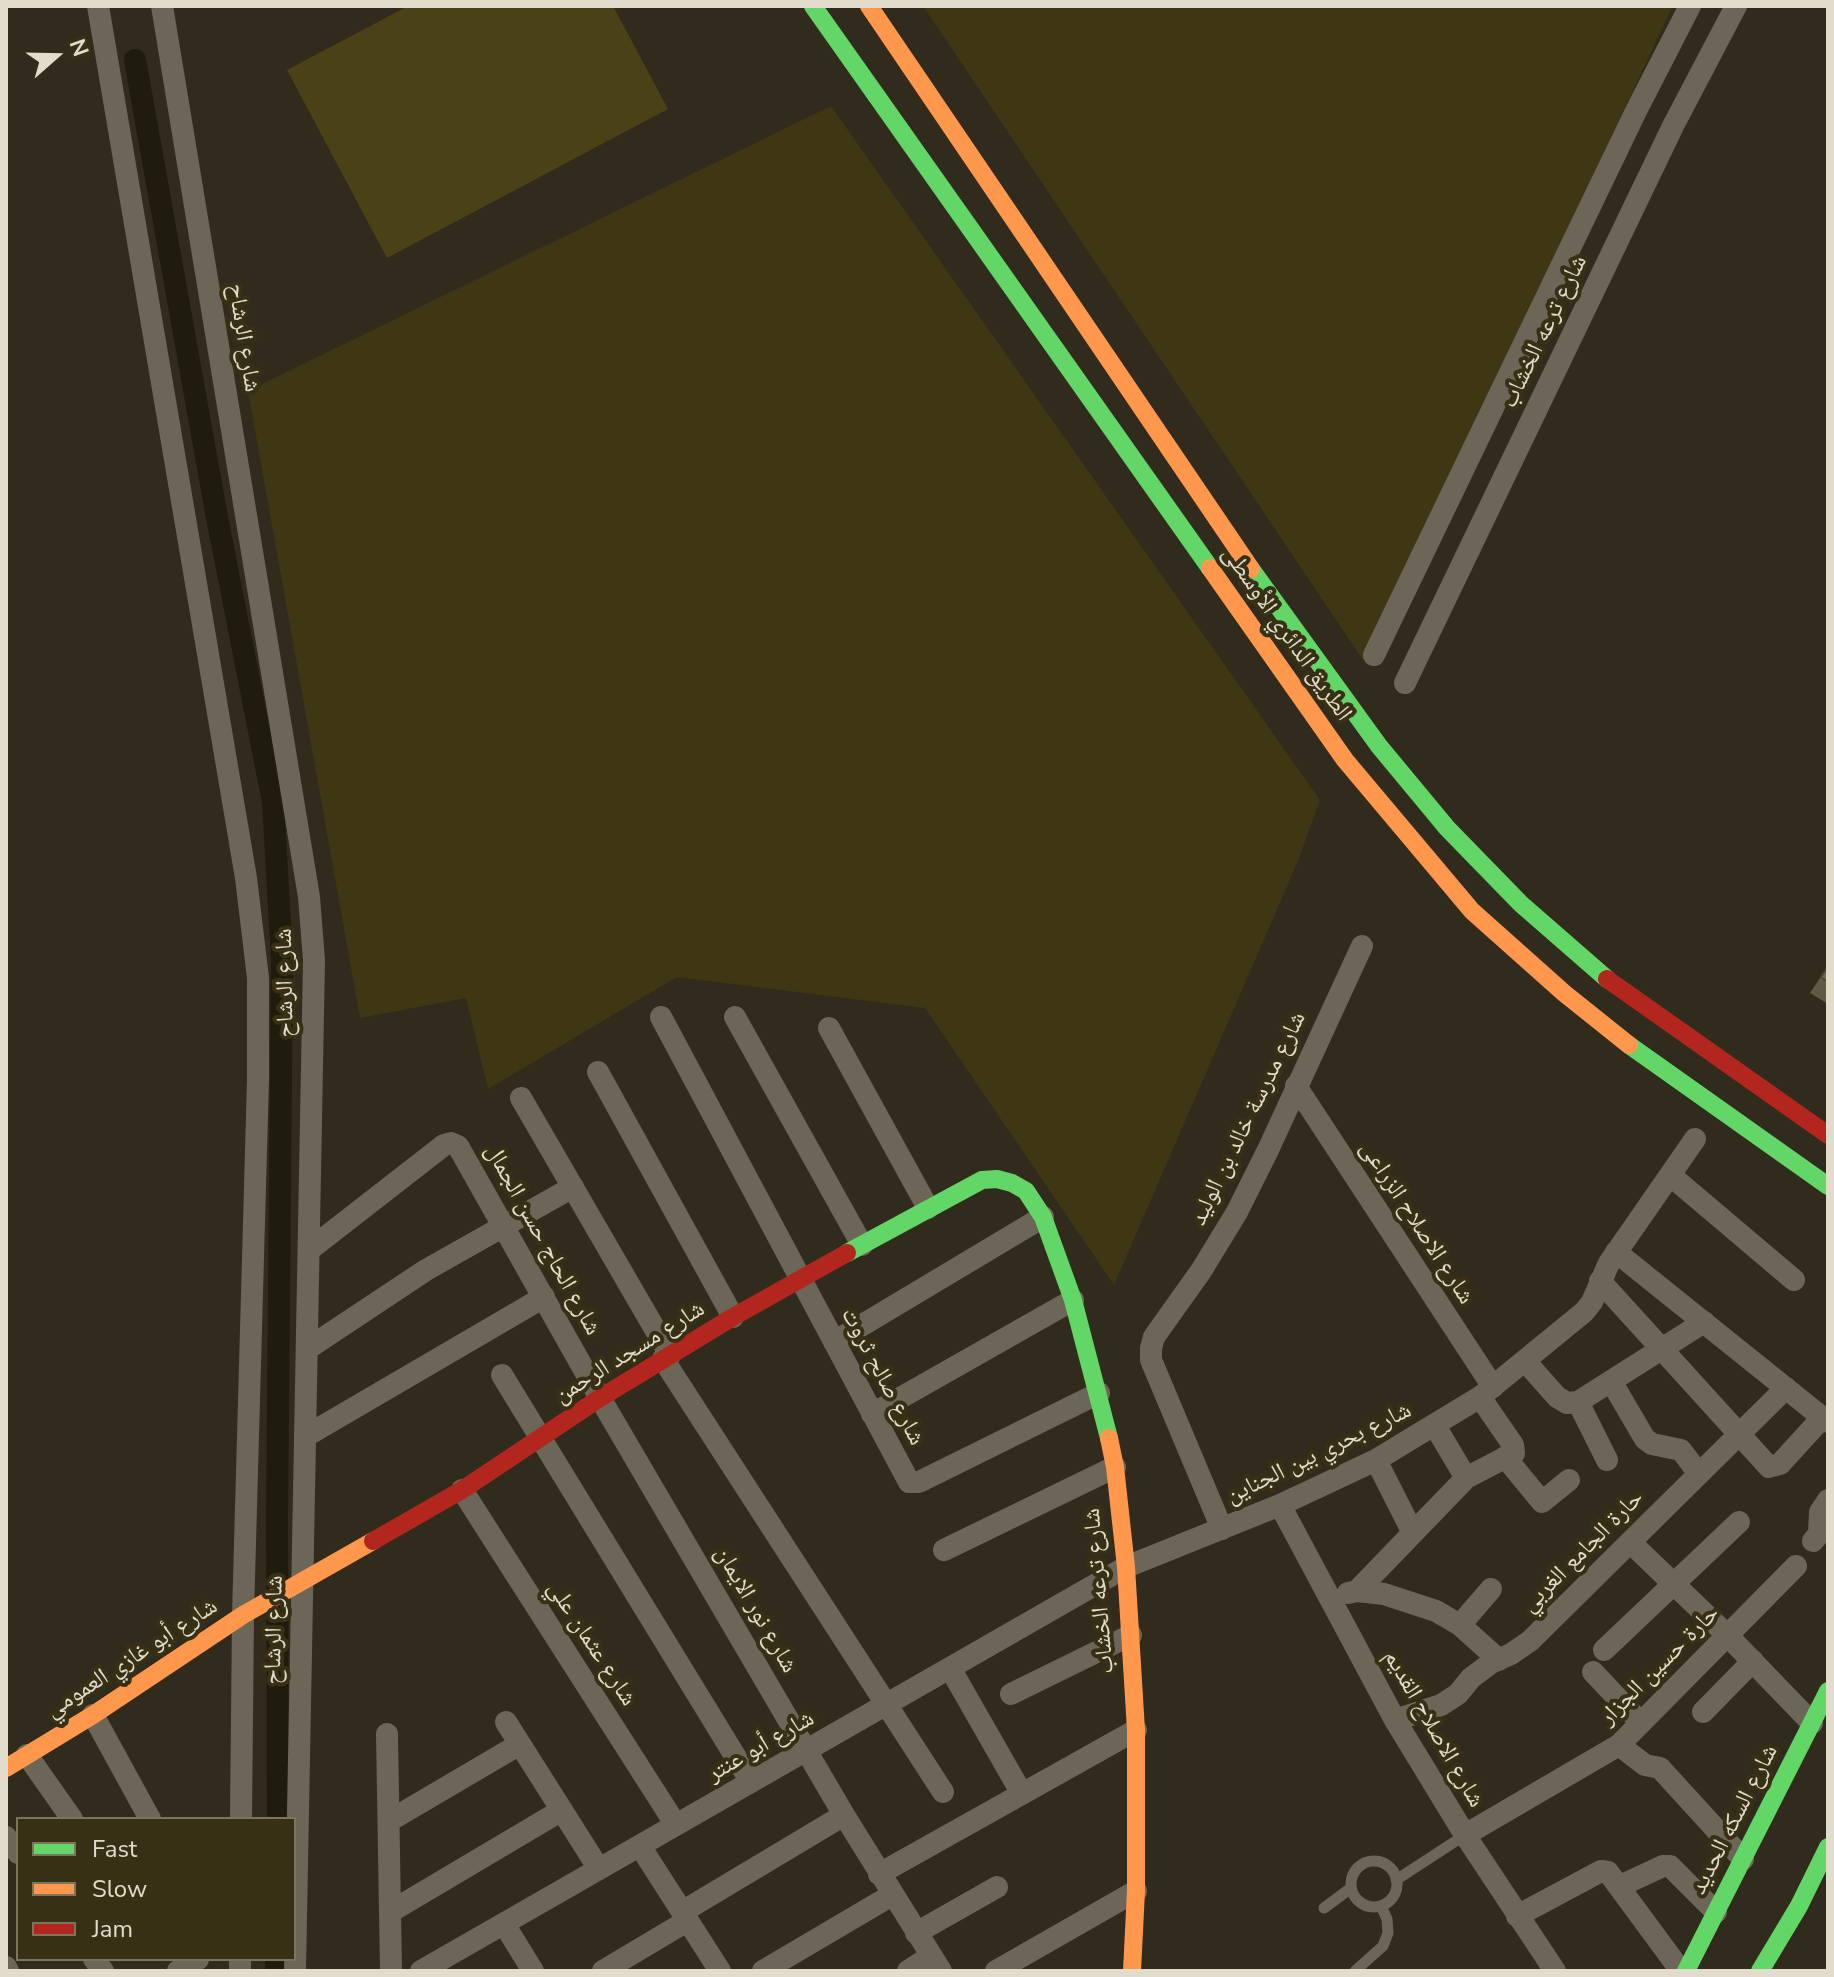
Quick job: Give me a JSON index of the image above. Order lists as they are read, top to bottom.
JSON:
{
  "streets": {
    "main road": [
      "شارع ترعه الخشاب",
      "الطريق الدائري الأوسطى",
      "شارع مسجد الرحمن",
      "شارع أبو غازي العمومي",
      "شارع السكه الحديد"
    ],
    "street": [
      "شارع الرشاح",
      "شارع مدرسة خالد بن الوليد",
      "شارع الاصلاح الزراعى",
      "شارع الحاج حسن الجمال",
      "شارع صالح ثروت",
      "شارع بحري بين الجناين",
      "حارة الجامع الغربي",
      "شارع نور الايمان",
      "شارع عثمان علي",
      "حارة حسين الجزار",
      "شارع الاصلاح القديم",
      "شارع أبو عنتر"
    ]
  },
  "crossings": [
    ["شارع ترعه الخشاب", "شارع مسجد الرحمن"],
    ["شارع ترعه الخشاب", "شارع صالح ثروت"],
    ["شارع ترعه الخشاب", "شارع بحري بين الجناين"],
    ["شارع ترعه الخشاب", "شارع أبو عنتر"],
    ["شارع الرشاح", "شارع الحاج حسن الجمال"],
    ["شارع الرشاح", "شارع مسجد الرحمن"],
    ["شارع الرشاح", "شارع أبو غازي العمومي"],
    ["شارع مدرسة خالد بن الوليد", "شارع الاصلاح الزراعى"],
    ["شارع مدرسة خالد بن الوليد", "شارع بحري بين الجناين"],
    ["شارع الاصلاح الزراعى", "شارع بحري بين الجناين"],
    ["شارع الحاج حسن الجمال", "شارع مسجد الرحمن"],
    ["شارع الحاج حسن الجمال", "شارع نور الايمان"],
    ["شارع مسجد الرحمن", "شارع صالح ثروت"],
    ["شارع مسجد الرحمن", "شارع نور الايمان"],
    ["شارع مسجد الرحمن", "شارع عثمان علي"],
    ["شارع مسجد الرحمن", "شارع أبو غازي العمومي"],
    ["شارع بحري بين الجناين", "شارع الاصلاح القديم"],
    ["شارع بحري بين الجناين", "شارع أبو عنتر"],
    ["حارة الجامع الغربي", "شارع الاصلاح القديم"],
    ["شارع نور الايمان", "شارع أبو عنتر"],
    ["شارع عثمان علي", "شارع أبو عنتر"],
    ["حارة حسين الجزار", "شارع الاصلاح القديم"]
  ],
  "legend": ["Fast", "Slow", "Jam"],
  "north": "right"
}
